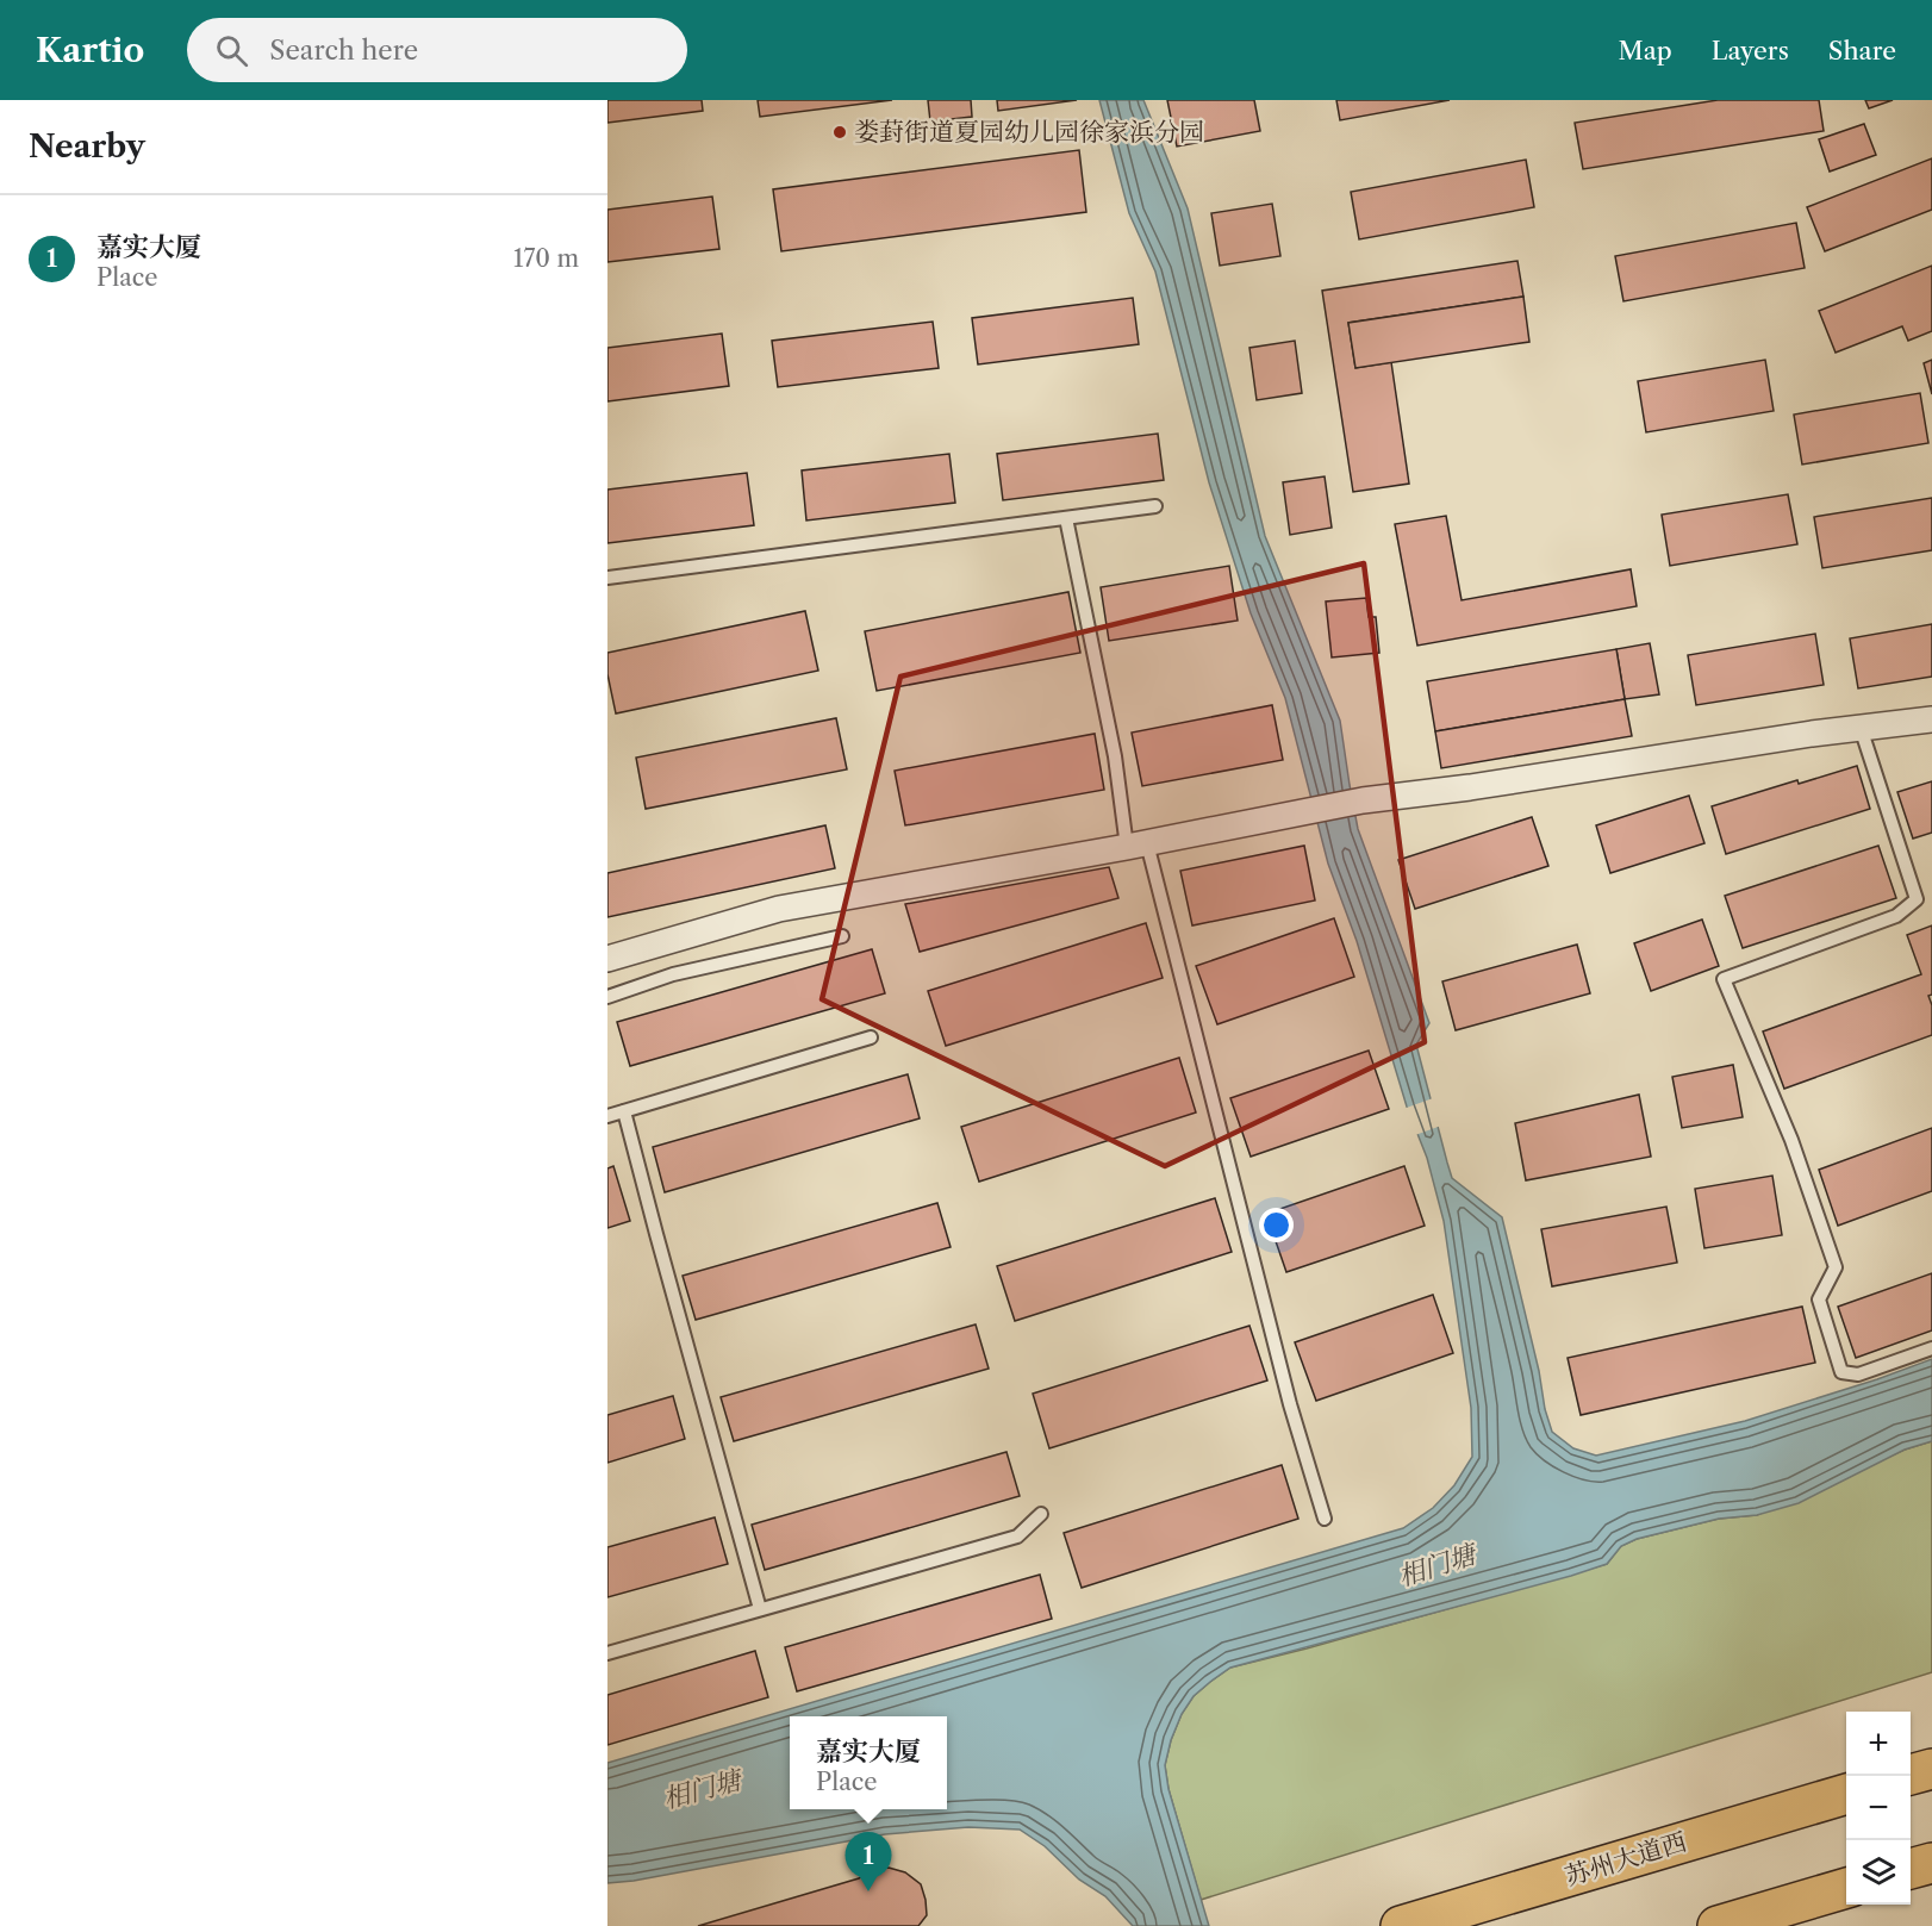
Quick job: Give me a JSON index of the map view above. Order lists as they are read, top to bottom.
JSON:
{
  "streets": {
    "main road": ["苏州大道西"]
  },
  "water": ["相门塘"],
  "places": ["娄葑街道夏园幼儿园徐家浜分园"],
  "page": {
    "header": "Kartio",
    "search": "Search here",
    "nav": ["Map", "Layers", "Share"],
    "heading": "Nearby",
    "list": [
      {
        "mark": "1",
        "name": "嘉实大厦",
        "note": "Place",
        "value": "170 m"
      }
    ],
    "map_buttons": ["+", "−"],
    "popup": ["嘉实大厦", "Place"],
    "pins": "1"
  }
}
